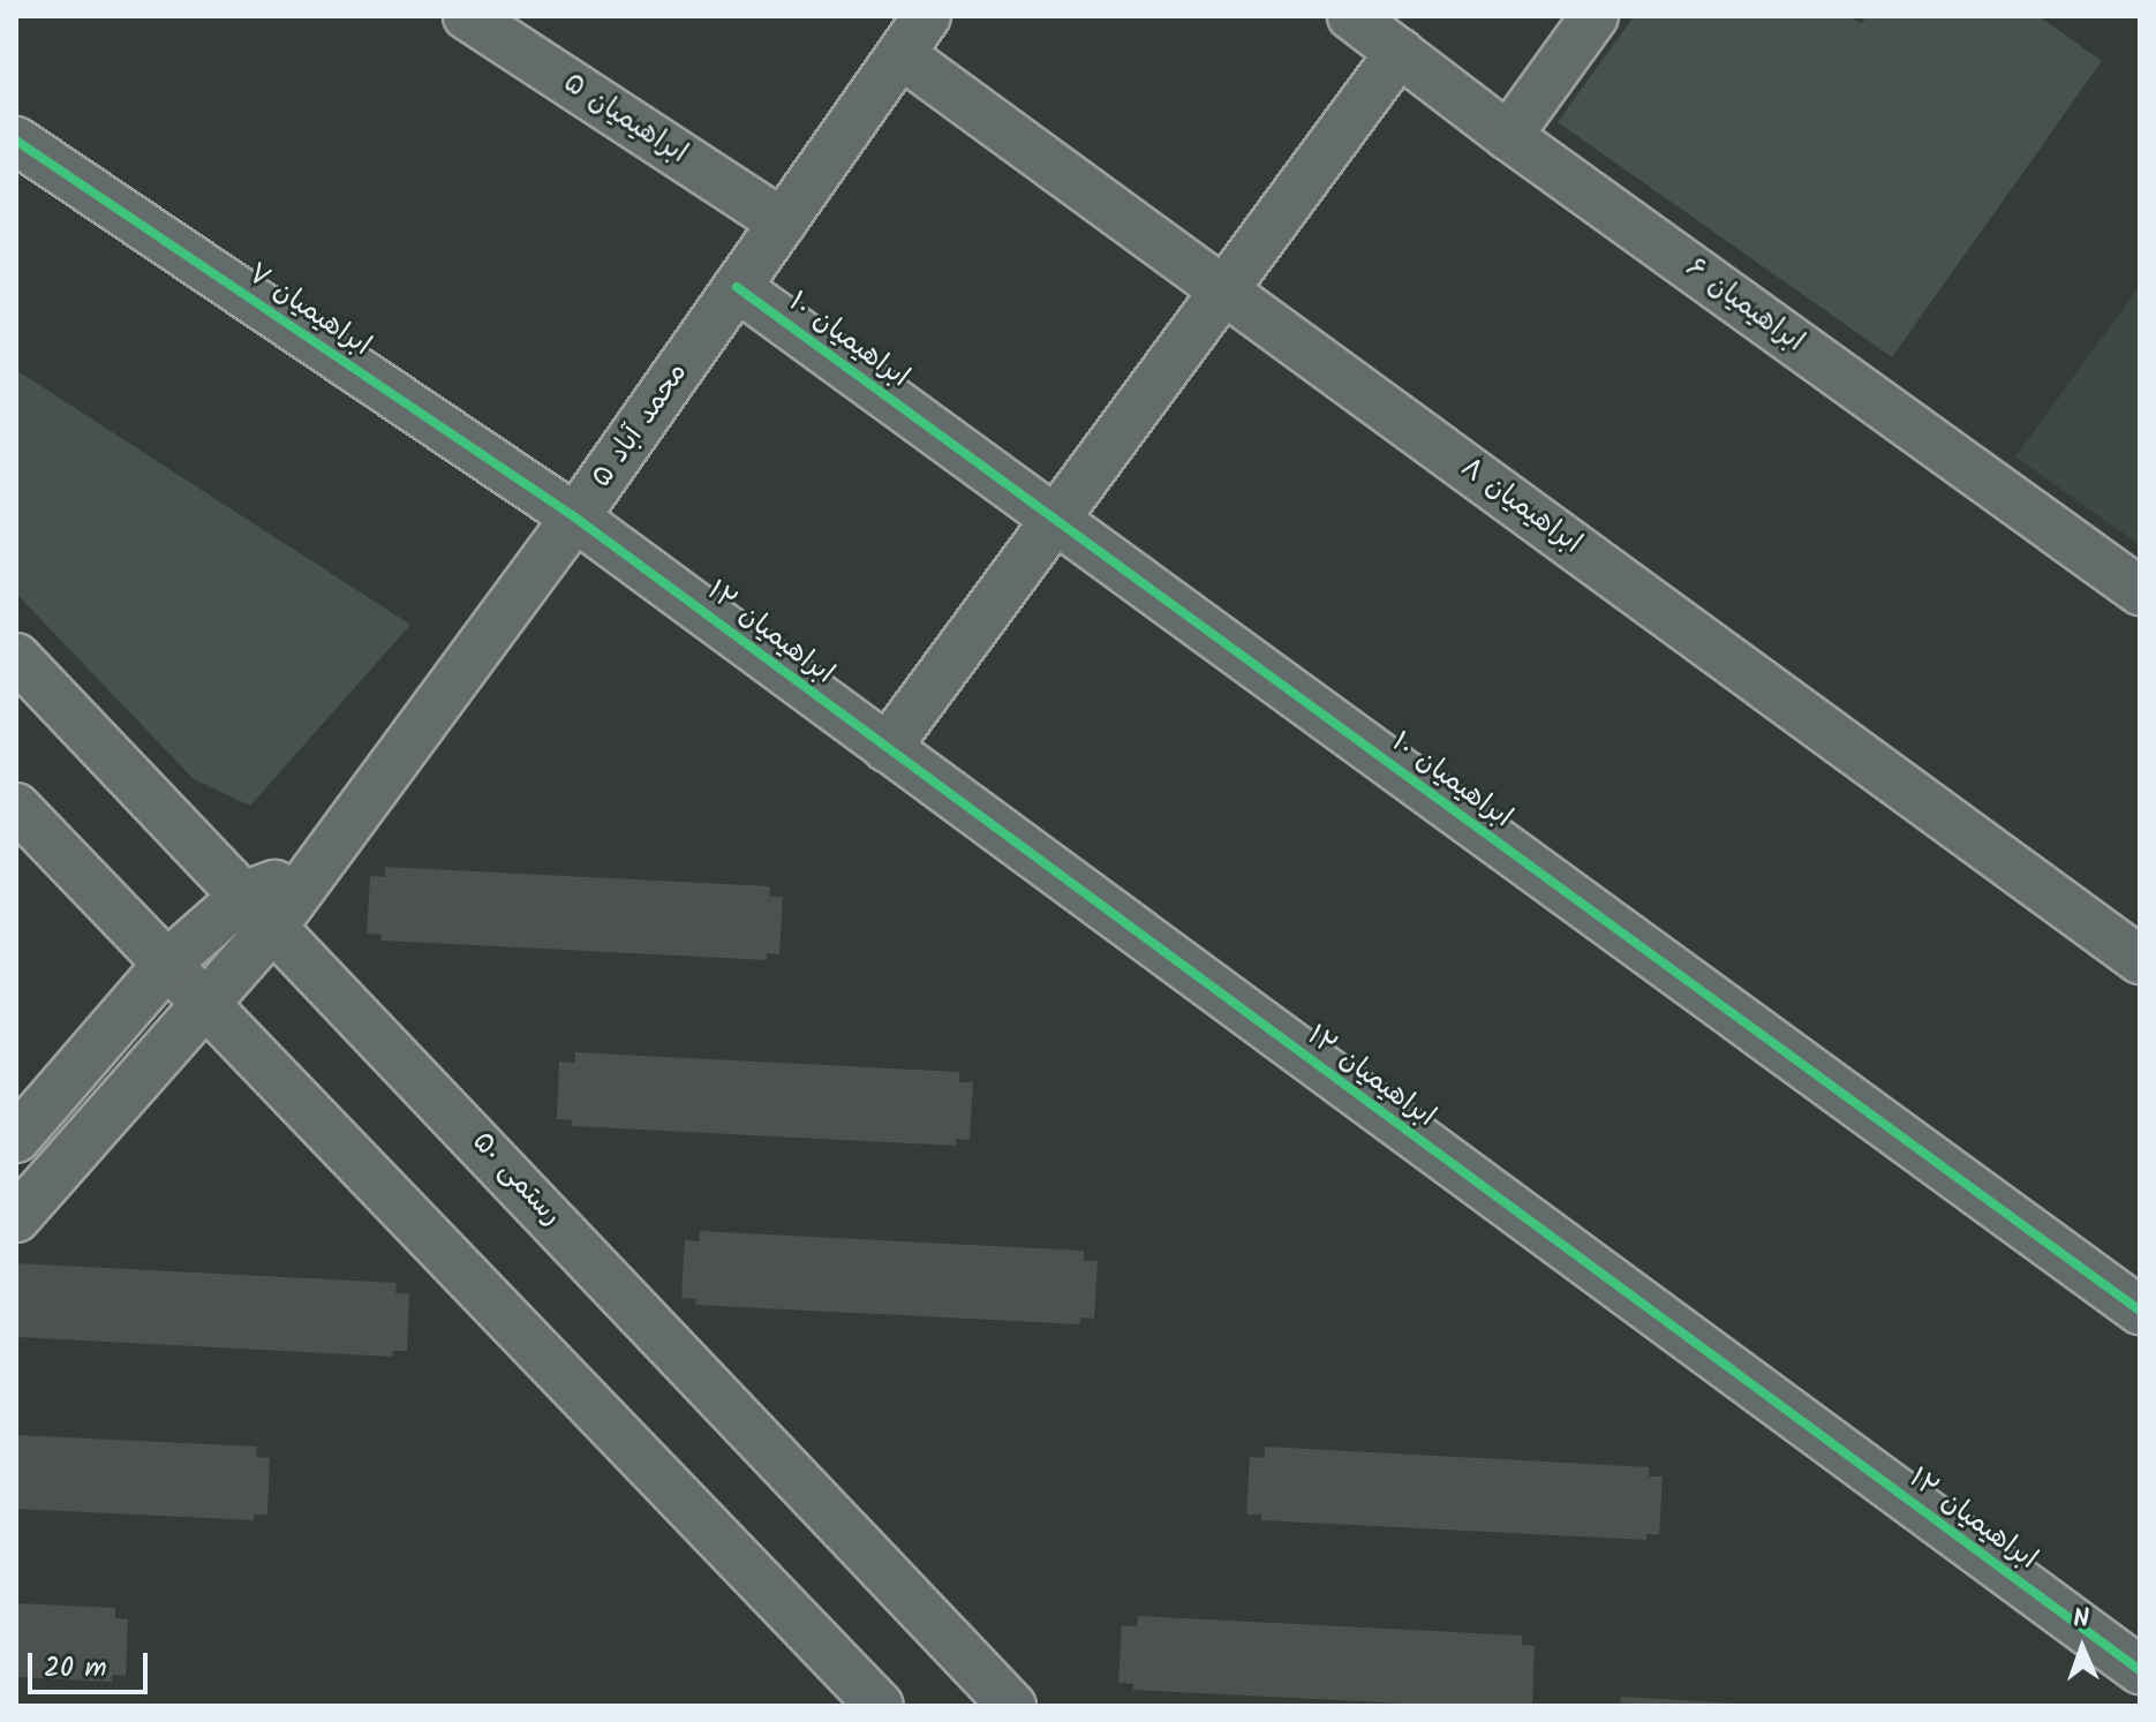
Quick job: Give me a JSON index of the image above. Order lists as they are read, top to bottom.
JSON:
{
  "streets": {
    "street": [
      "ابراهیمیان ۵",
      "ابراهیمیان ۶",
      "ابراهیمیان ۷",
      "ابراهیمیان ۱۰",
      "محمد آباد ۵",
      "ابراهیمیان ۸",
      "ابراهیمیان ۱۲",
      "رستمی ۵۰"
    ]
  },
  "crossings": [
    ["ابراهیمیان ۵", "محمد آباد ۵"],
    ["ابراهیمیان ۷", "محمد آباد ۵"],
    ["ابراهیمیان ۷", "ابراهیمیان ۱۲"],
    ["ابراهیمیان ۱۰", "محمد آباد ۵"],
    ["محمد آباد ۵", "ابراهیمیان ۸"],
    ["محمد آباد ۵", "ابراهیمیان ۱۲"],
    ["محمد آباد ۵", "رستمی ۵۰"]
  ],
  "scale_bar": "20 m",
  "north": "top"
}
